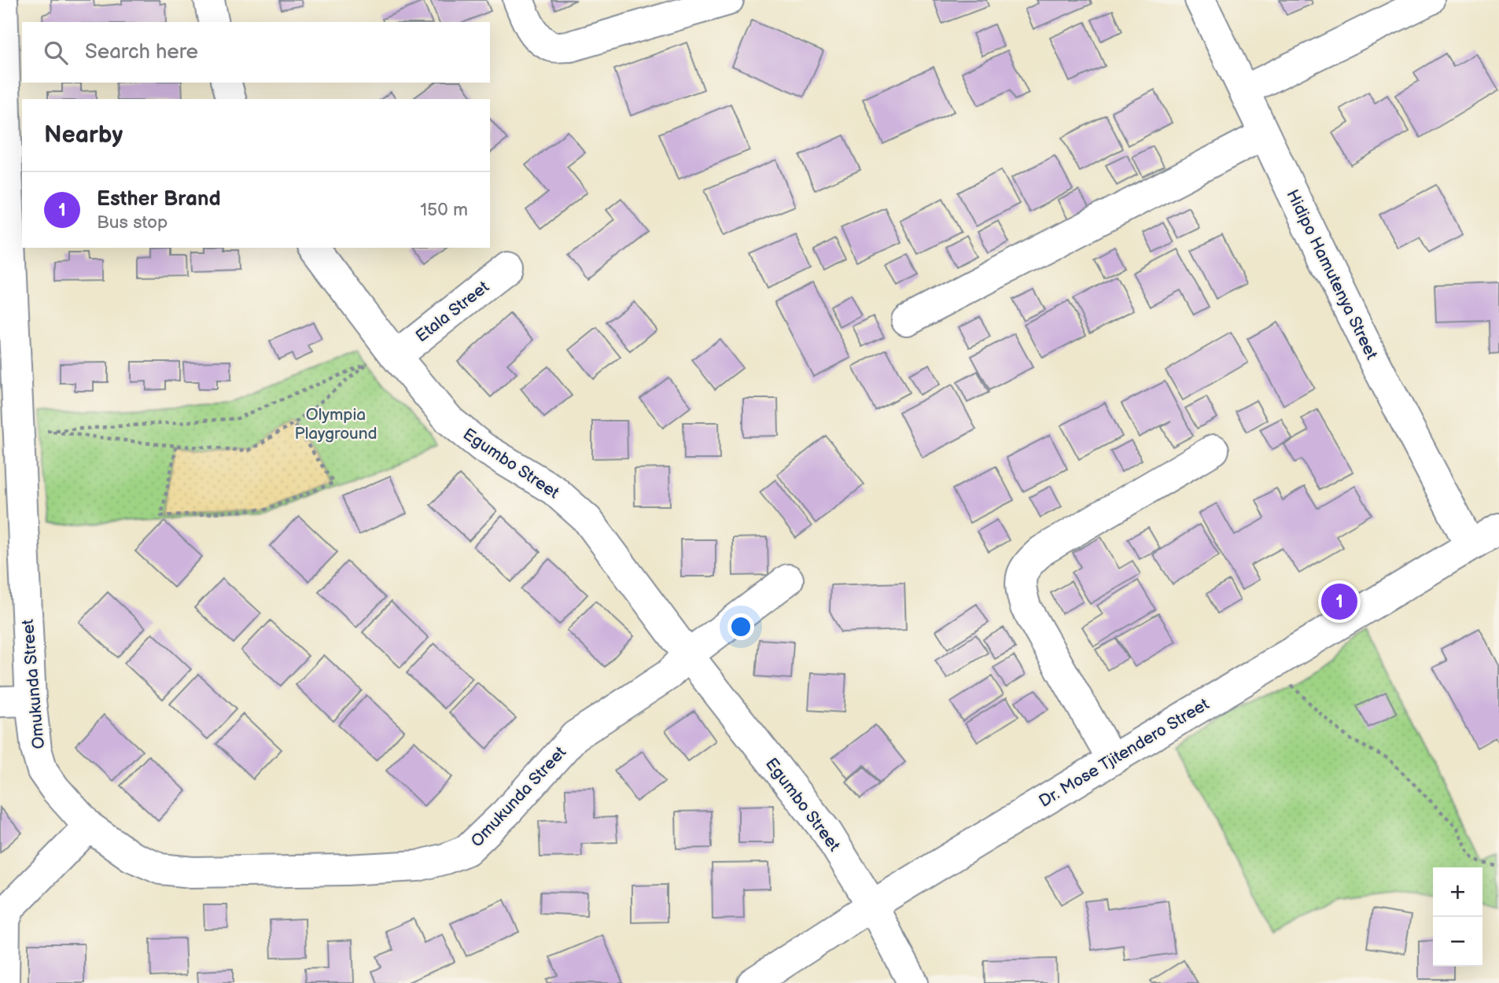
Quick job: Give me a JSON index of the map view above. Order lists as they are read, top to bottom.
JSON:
{
  "streets": {
    "street": [
      "Hidipo Hamutenya Street",
      "Etala Street",
      "Egumbo Street",
      "Omukunda Street",
      "Dr. Mose Tjitendero Street"
    ]
  },
  "crossings": [
    ["Hidipo Hamutenya Street", "Dr. Mose Tjitendero Street"],
    ["Etala Street", "Egumbo Street"],
    ["Egumbo Street", "Omukunda Street"],
    ["Egumbo Street", "Dr. Mose Tjitendero Street"]
  ],
  "parks": ["Olympia Playground"],
  "page": {
    "search": "Search here",
    "heading": "Nearby",
    "list": [
      {
        "mark": "1",
        "name": "Esther Brand",
        "note": "Bus stop",
        "value": "150 m"
      }
    ],
    "pins": "1",
    "map_buttons": ["+", "−"]
  }
}
